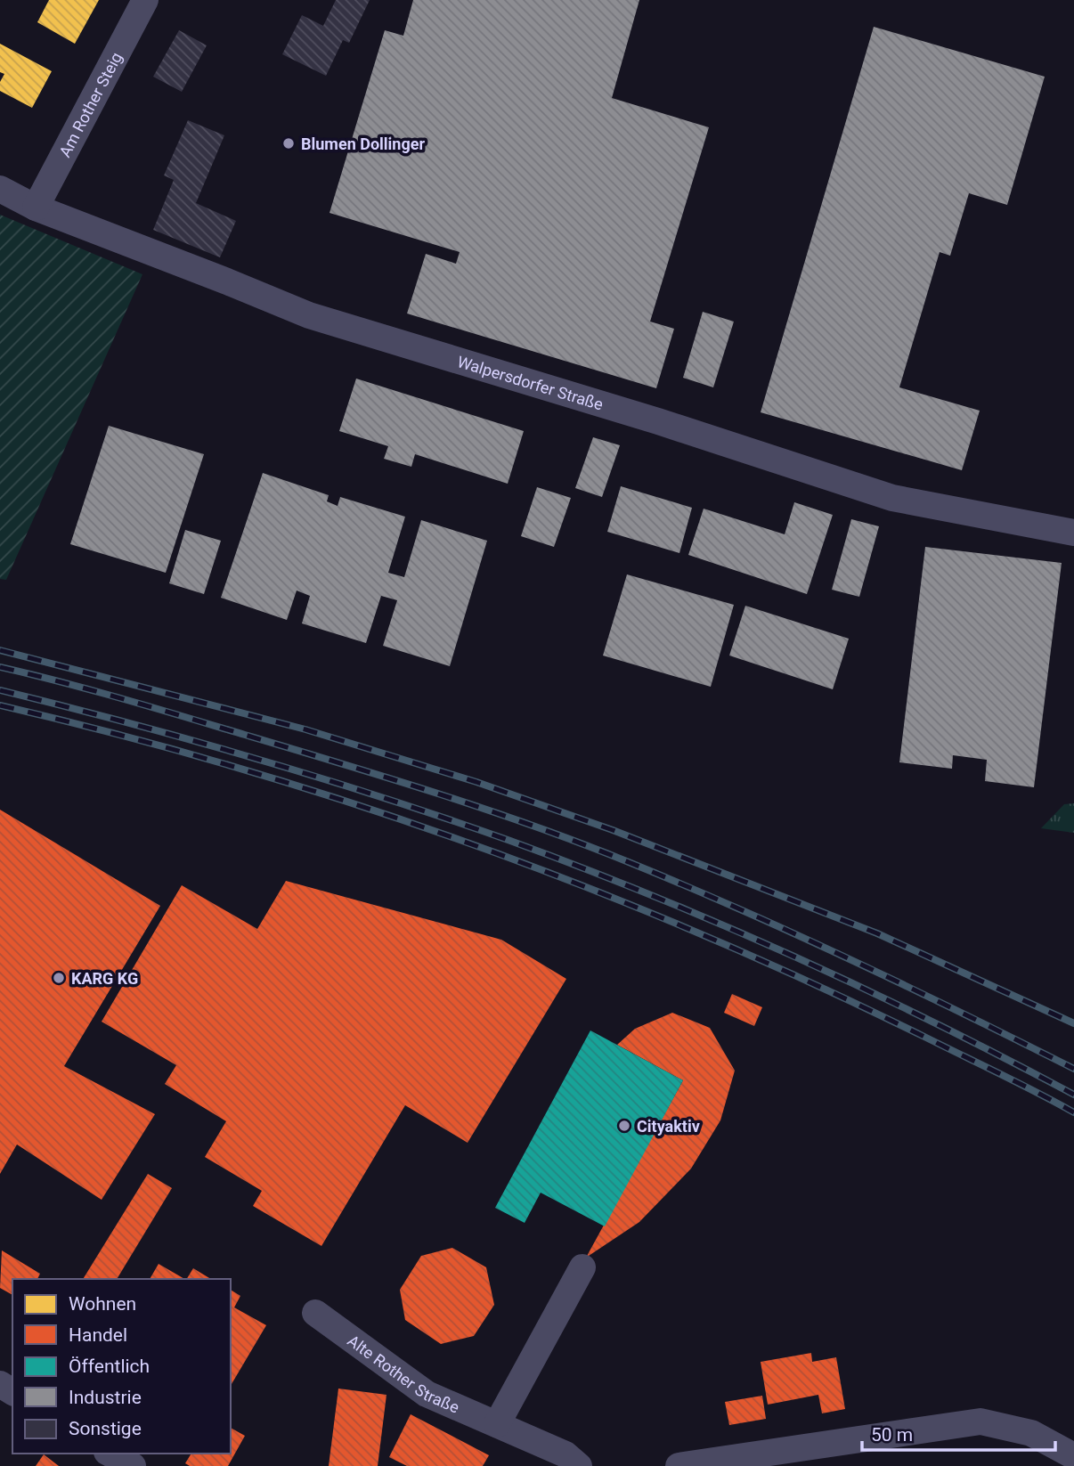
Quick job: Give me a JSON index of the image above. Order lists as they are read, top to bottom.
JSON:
{
  "streets": {
    "street": ["Am Rother Steig", "Walpersdorfer Straße", "Alte Rother Straße"]
  },
  "crossings": [
    ["Am Rother Steig", "Walpersdorfer Straße"]
  ],
  "places": ["Blumen Dollinger", "KARG KG", "Cityaktiv"],
  "legend": [
    "Wohnen",
    "Handel",
    "Öffentlich",
    "Industrie",
    "Sonstige"
  ],
  "scale_bar": "50 m"
}
